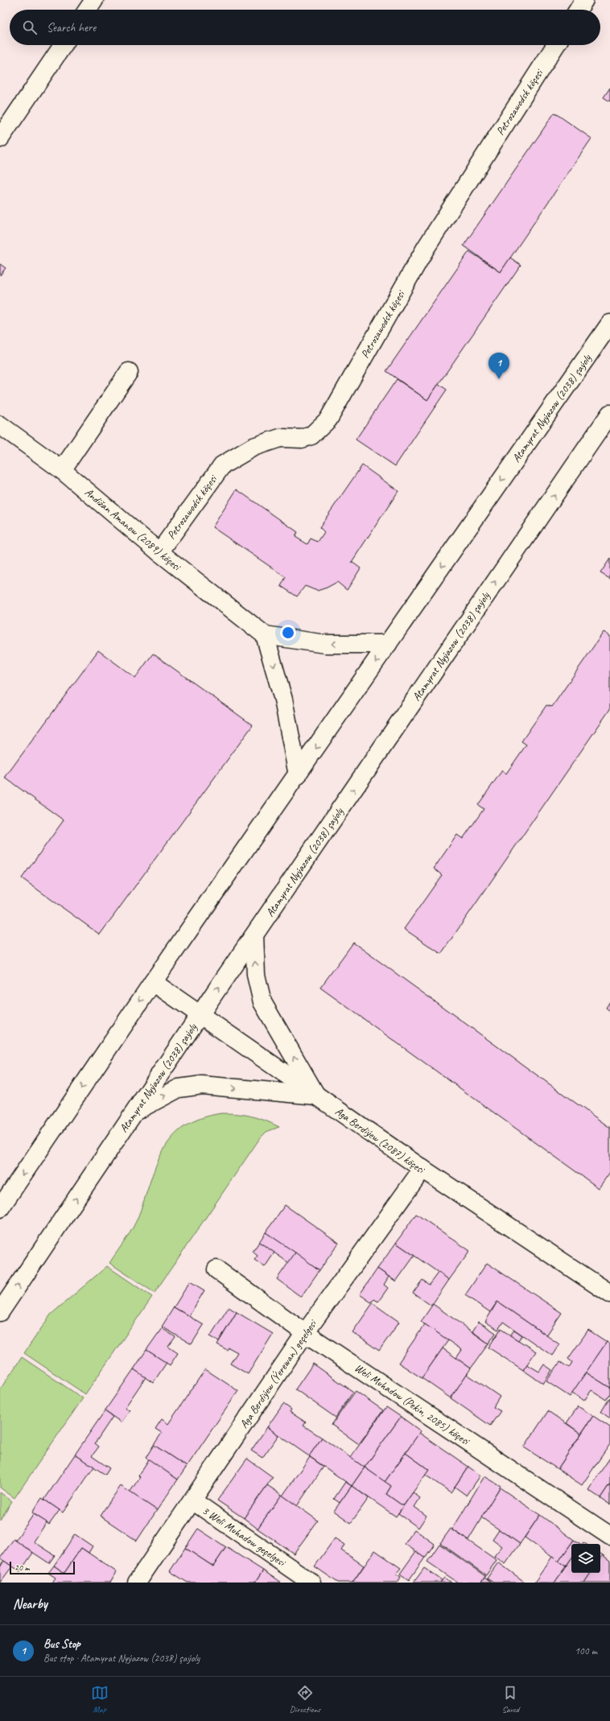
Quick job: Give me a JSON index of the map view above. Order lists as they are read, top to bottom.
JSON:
{
  "streets": {
    "street": [
      "Petrozawodsk köçesi",
      "Atamyrat Nyýazow (2038) şaýoly",
      "Andižan Amanow (2089) köçesi",
      "Aga Berdiýew (2087) köçesi",
      "Aga Berdiýew (Ýerewan) geçelgesi",
      "Weli Muhadow (Pekin, 2085) köçesi",
      "3 Weli Muhadow geçelgesi"
    ]
  },
  "crossings": [
    ["Petrozawodsk köçesi", "Andižan Amanow (2089) köçesi"],
    ["Atamyrat Nyýazow (2038) şaýoly", "Aga Berdiýew (2087) köçesi"],
    ["Aga Berdiýew (2087) köçesi", "Aga Berdiýew (Ýerewan) geçelgesi"],
    ["Aga Berdiýew (Ýerewan) geçelgesi", "Weli Muhadow (Pekin, 2085) köçesi"],
    ["Aga Berdiýew (Ýerewan) geçelgesi", "3 Weli Muhadow geçelgesi"]
  ],
  "scale_bar": "20 m",
  "page": {
    "search": "Search here",
    "pins": "1",
    "scale": "20 m",
    "heading": "Nearby",
    "list": [
      {
        "mark": "1",
        "name": "Bus Stop",
        "note": "Bus stop · Atamyrat Nyýazow (2038) şaýoly",
        "value": "100 m"
      }
    ],
    "nav": ["Map", "Directions", "Saved"]
  }
}
